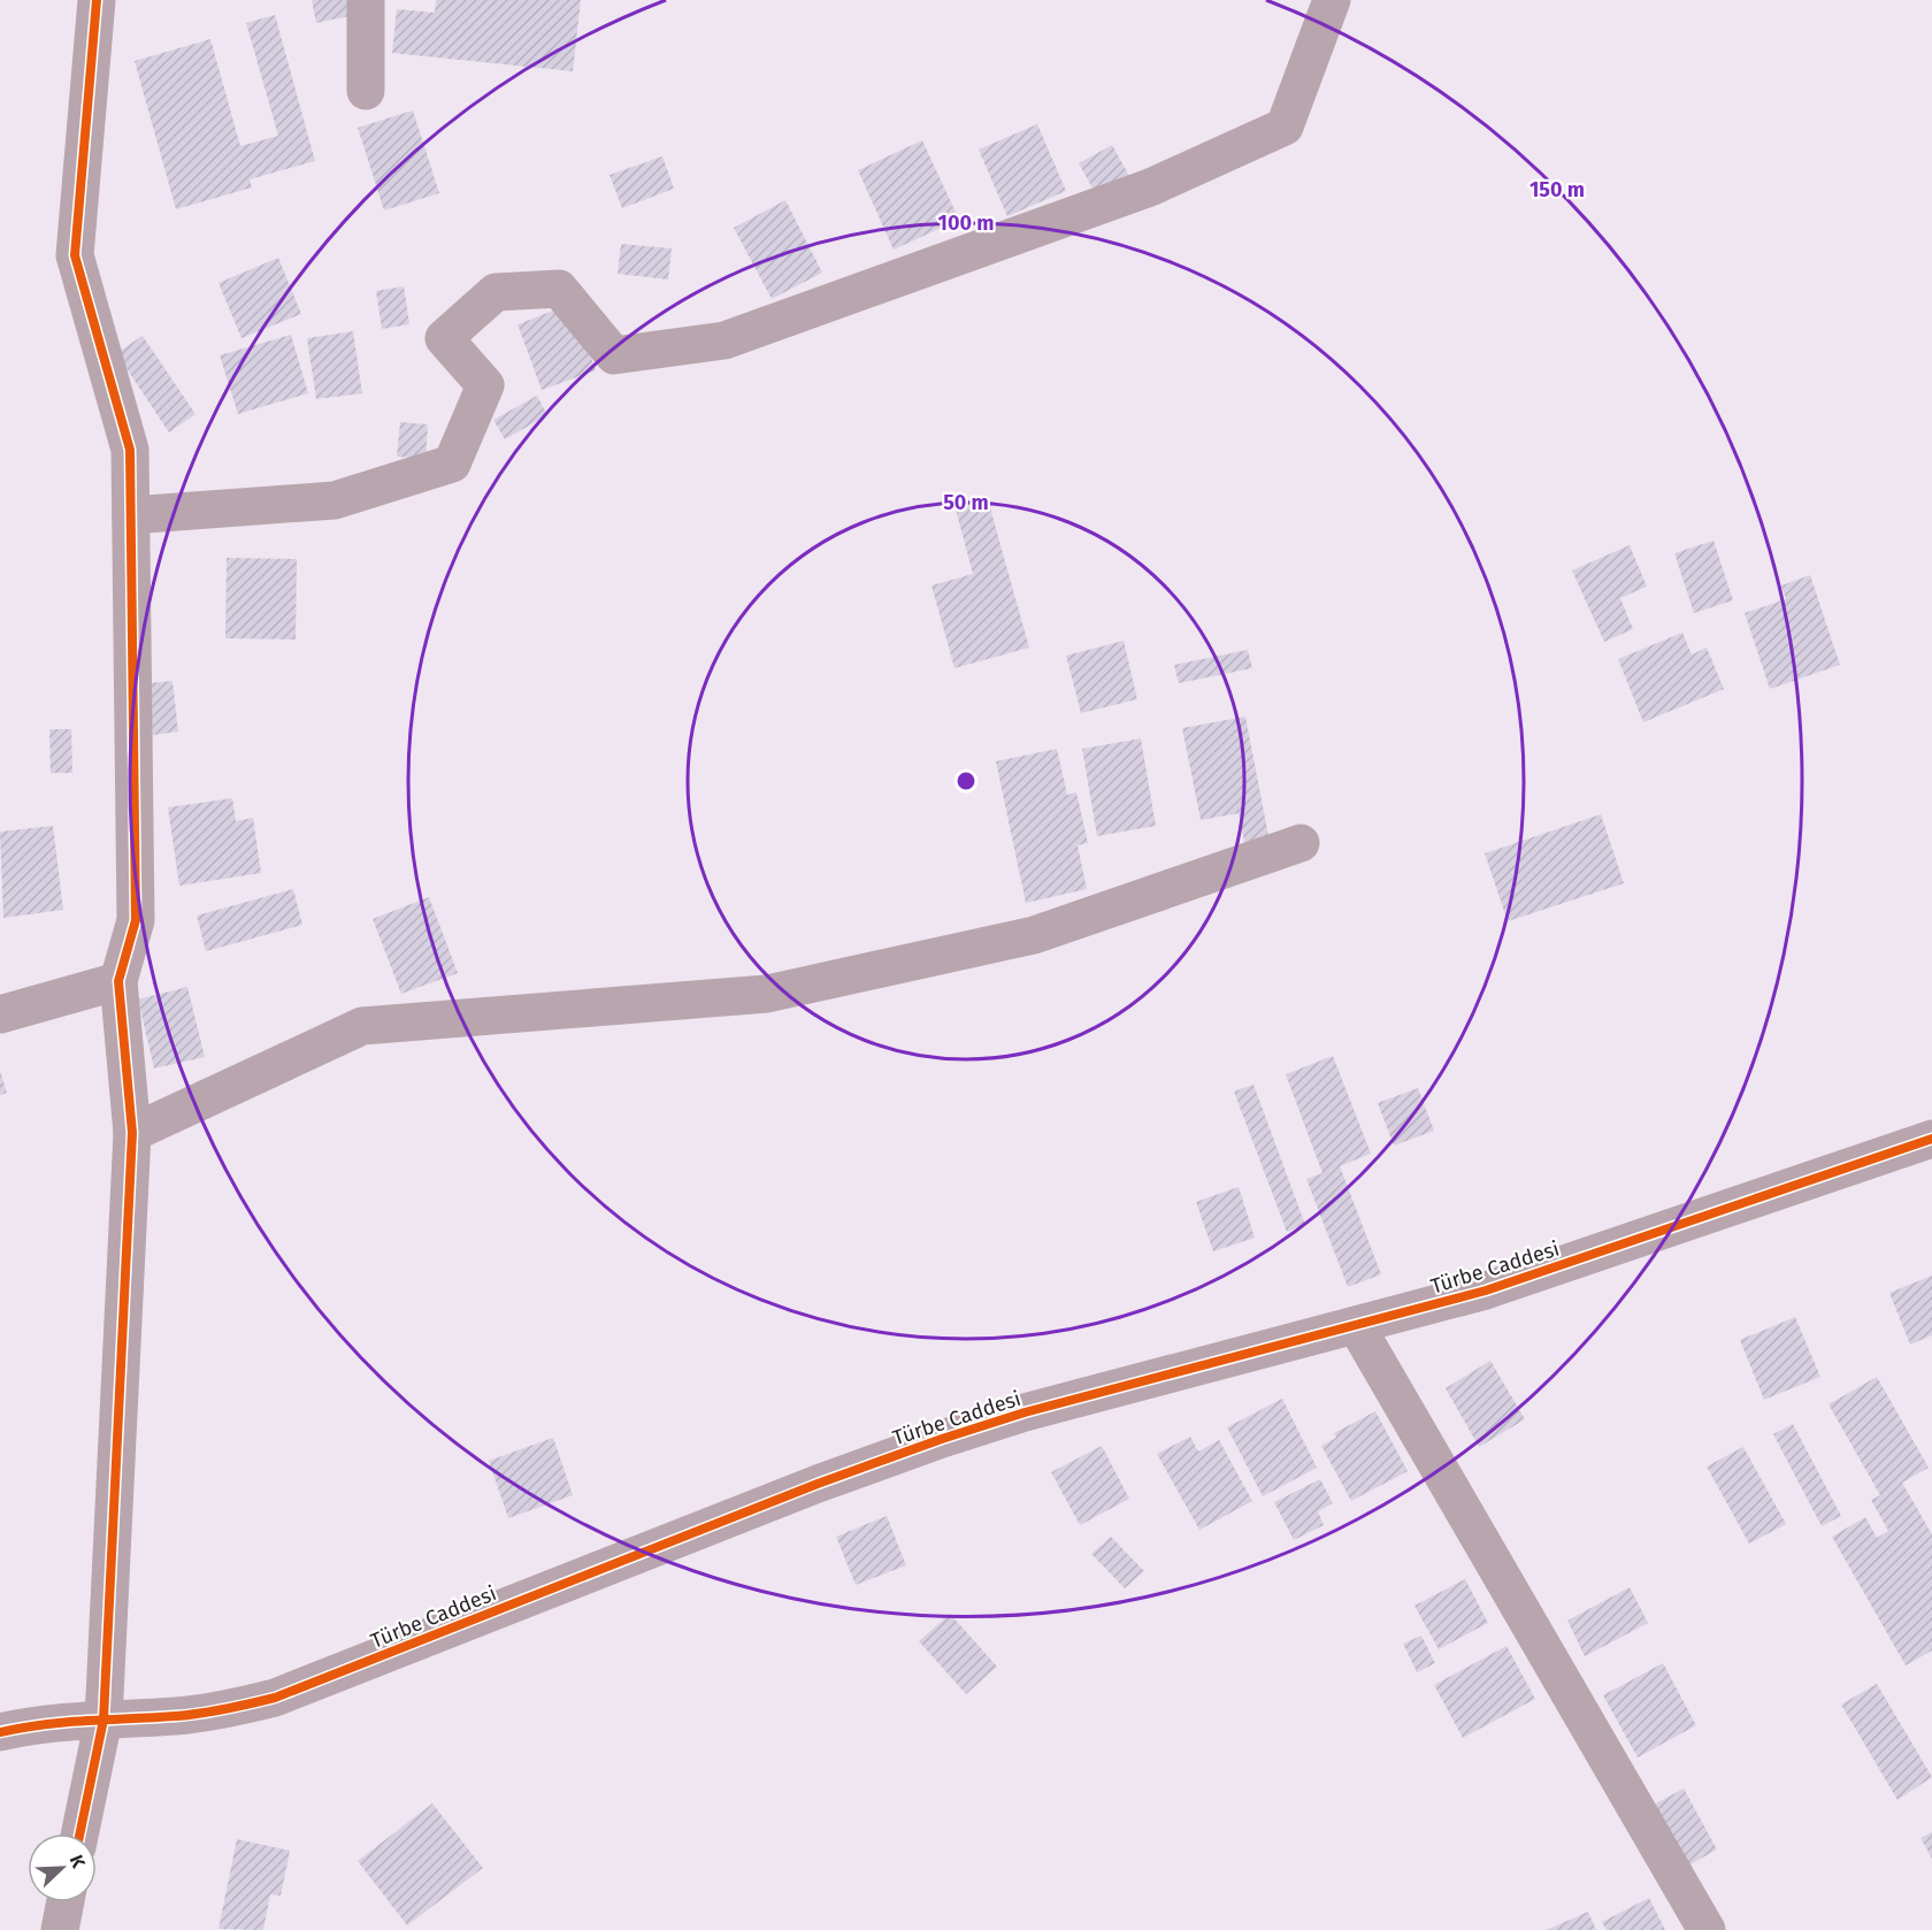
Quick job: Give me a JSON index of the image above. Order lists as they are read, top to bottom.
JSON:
{
  "streets": {
    "street": ["Türbe Caddesi"]
  },
  "north": "top right",
  "rings": ["150 m", "100 m", "50 m"]
}
